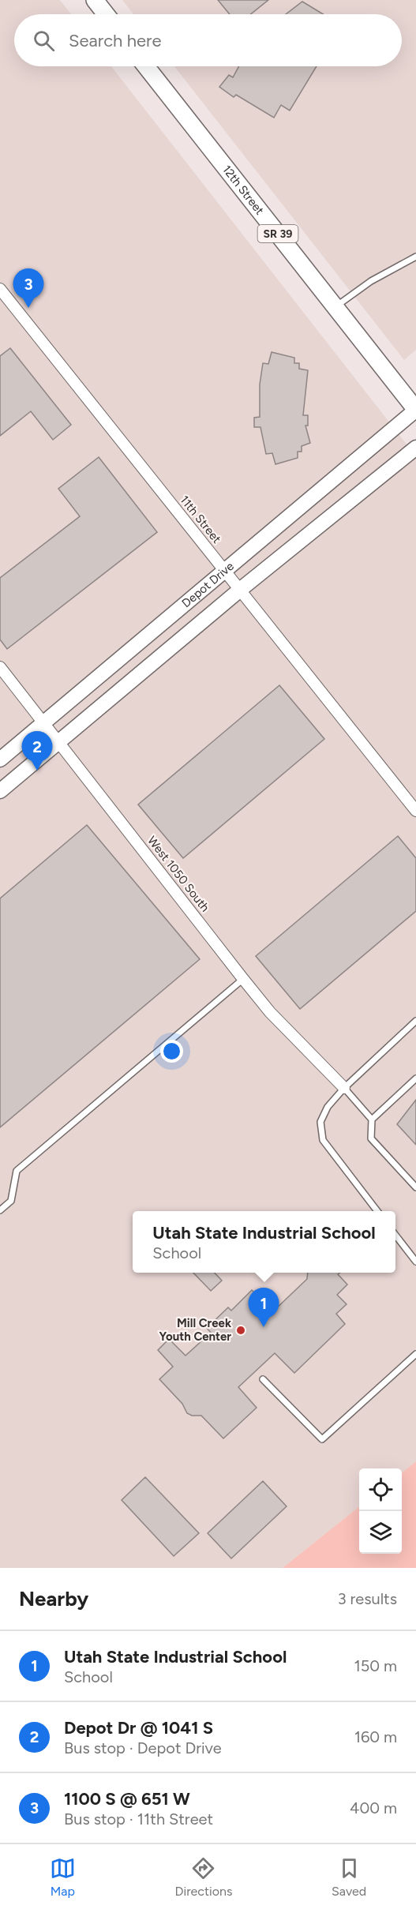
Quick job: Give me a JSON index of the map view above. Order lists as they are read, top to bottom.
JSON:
{
  "streets": {
    "main road": ["12th Street", "SR 39", "Depot Drive"],
    "street": ["11th Street", "West 1050 South"]
  },
  "crossings": [
    ["12th Street", "Depot Drive"],
    ["11th Street", "Depot Drive"],
    ["Depot Drive", "West 1050 South"]
  ],
  "places": ["Mill Creek Youth Center"],
  "page": {
    "search": "Search here",
    "pins": ["3", "2", "1"],
    "popup": ["Utah State Industrial School", "School"],
    "heading": ["Nearby", "3 results"],
    "list": [
      {
        "mark": "1",
        "name": "Utah State Industrial School",
        "note": "School",
        "value": "150 m"
      },
      {
        "mark": "2",
        "name": "Depot Dr @ 1041 S",
        "note": "Bus stop · Depot Drive",
        "value": "160 m"
      },
      {
        "mark": "3",
        "name": "1100 S @ 651 W",
        "note": "Bus stop · 11th Street",
        "value": "400 m"
      }
    ],
    "nav": ["Map", "Directions", "Saved"]
  }
}
